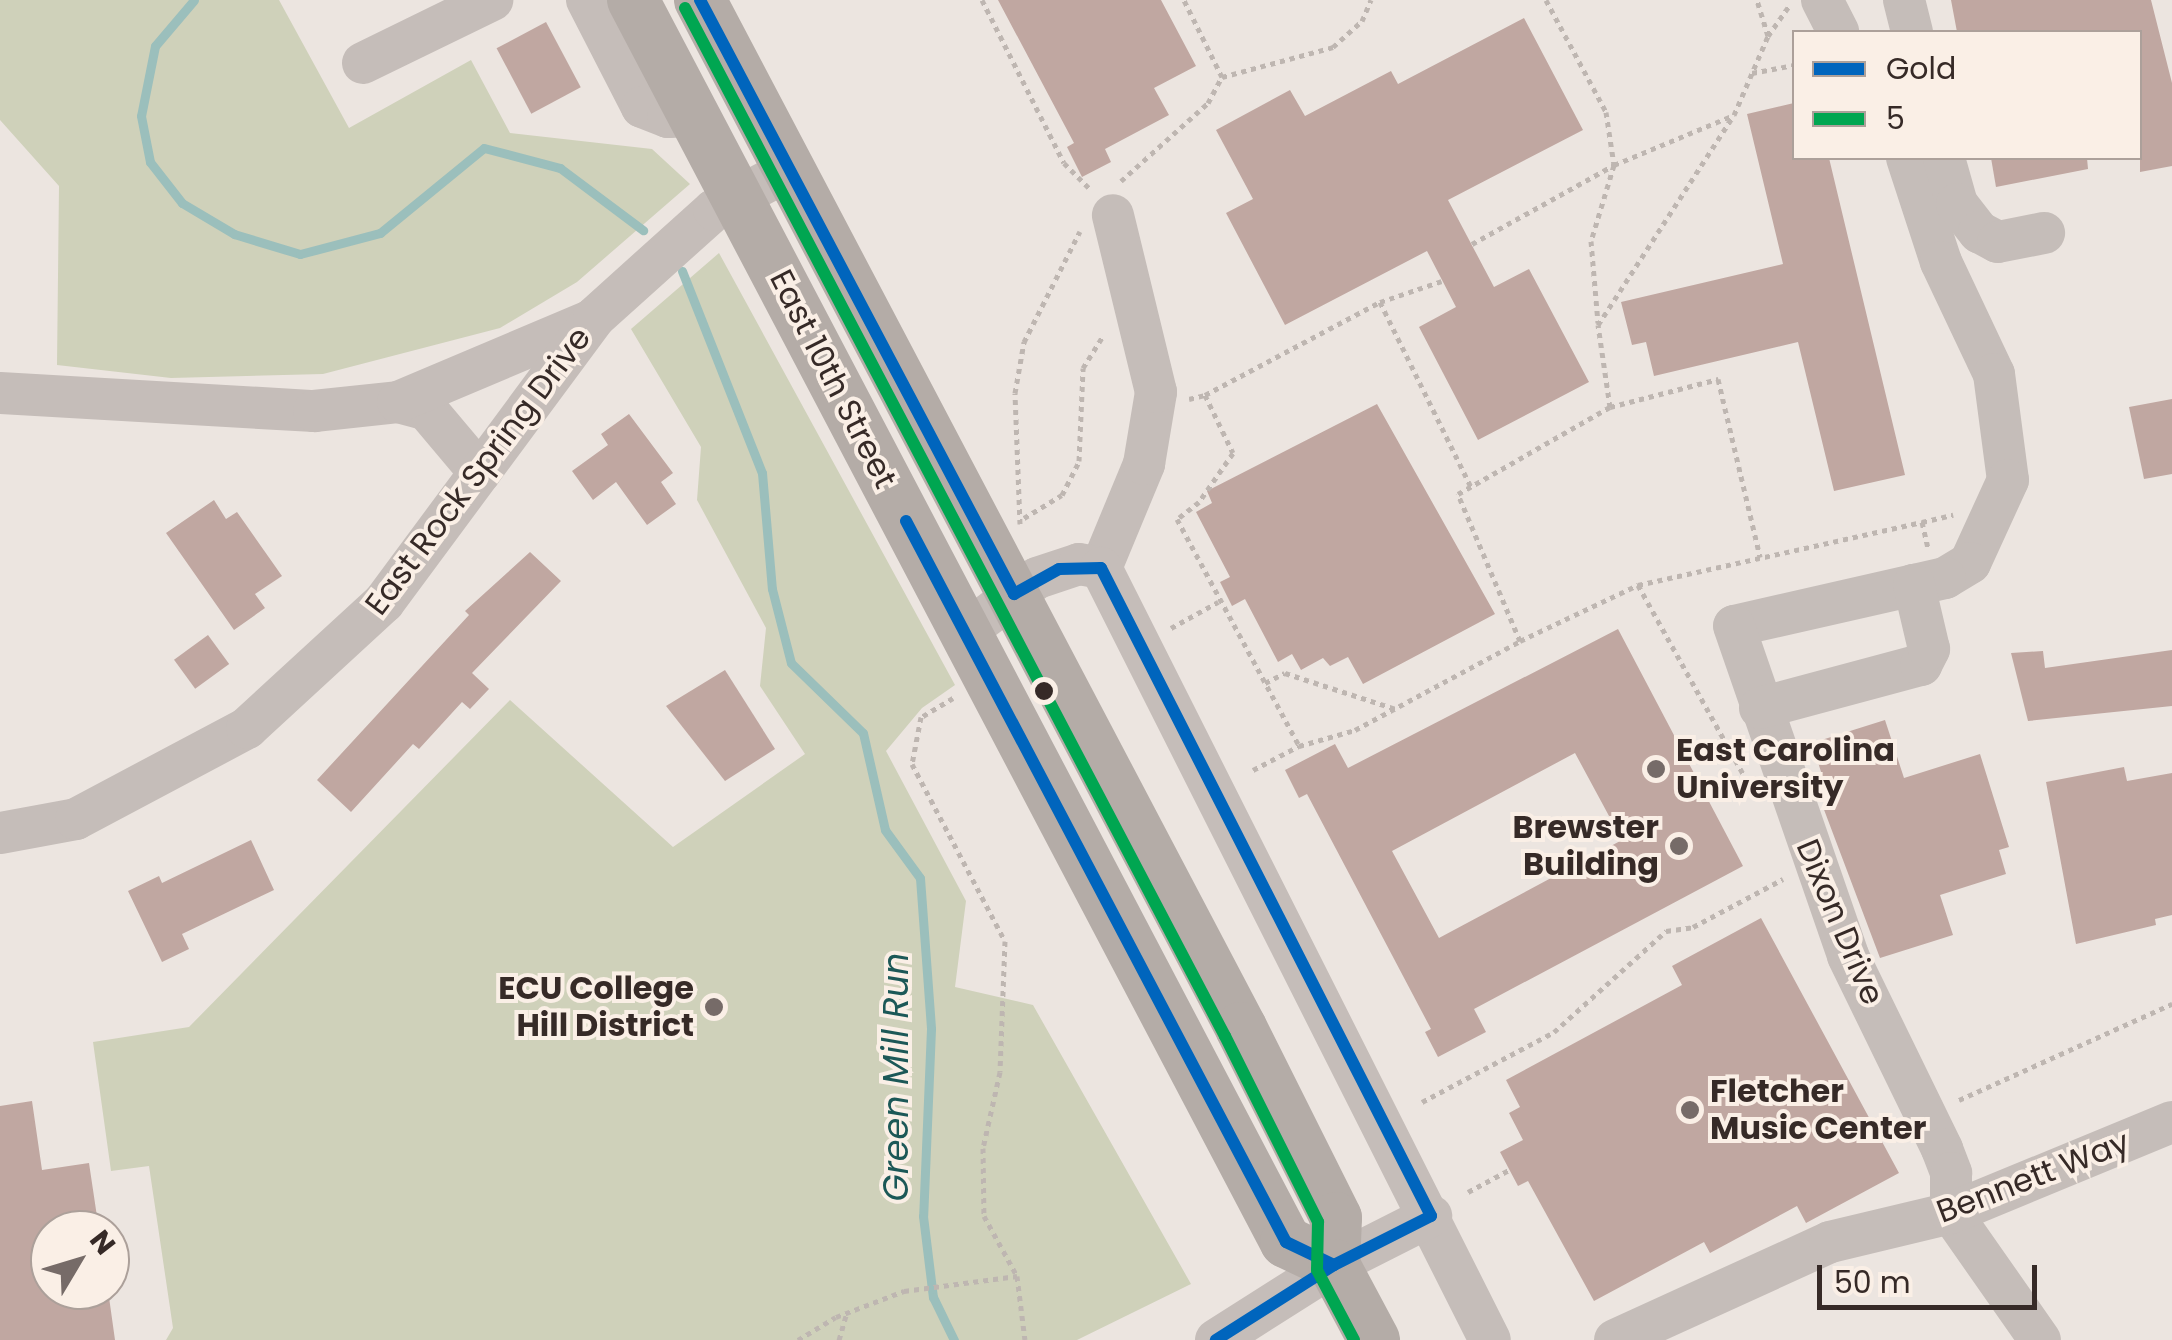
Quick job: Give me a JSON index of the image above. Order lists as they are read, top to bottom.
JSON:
{
  "streets": {
    "main road": ["East 10th Street"],
    "street": ["East Rock Spring Drive", "Dixon Drive", "Bennett Way"]
  },
  "crossings": [
    ["East 10th Street", "East Rock Spring Drive"],
    ["Dixon Drive", "Bennett Way"]
  ],
  "water": ["Green Mill Run"],
  "places": [
    "East Carolina University",
    "Brewster Building",
    "ECU College Hill District",
    "Fletcher Music Center"
  ],
  "lines": ["transit line Gold", "transit line 5"],
  "legend": ["Gold", "5"],
  "scale_bar": "50 m",
  "north": "top right"
}
